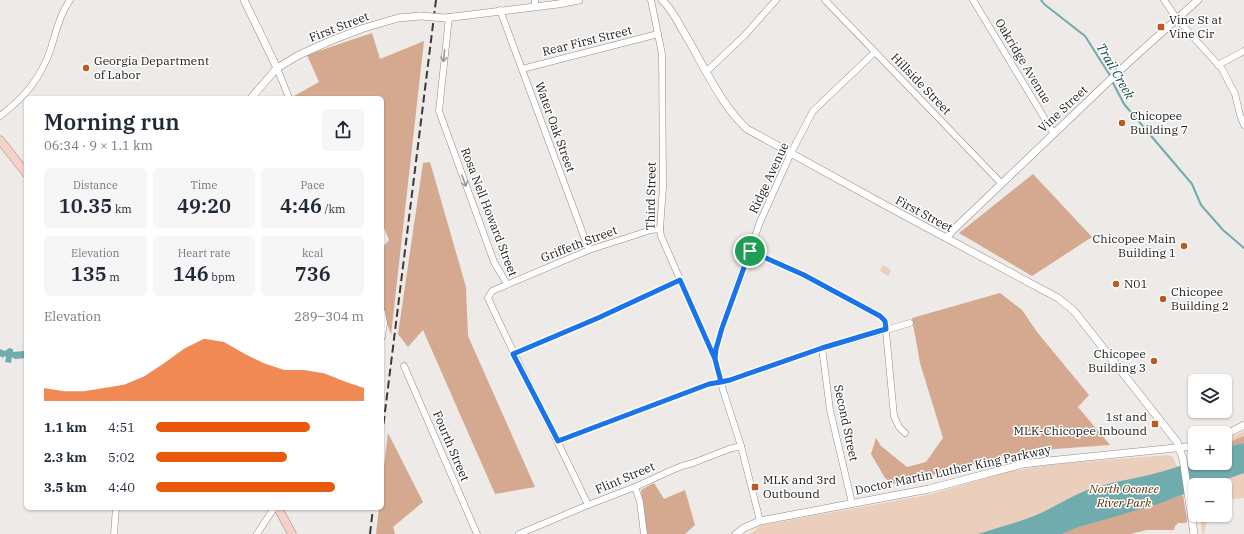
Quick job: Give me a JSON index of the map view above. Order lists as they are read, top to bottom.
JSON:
{
  "streets": {
    "street": [
      "First Street",
      "Rear First Street",
      "Oakridge Avenue",
      "Hillside Street",
      "Vine Street",
      "Water Oak Street",
      "Ridge Avenue",
      "Third Street",
      "Rosa Nell Howard Street",
      "Griffeth Street",
      "Second Street",
      "Fourth Street",
      "Doctor Martin Luther King Parkway",
      "Flint Street"
    ]
  },
  "crossings": [
    ["First Street", "Vine Street"],
    ["First Street", "Water Oak Street"],
    ["First Street", "Ridge Avenue"],
    ["First Street", "Rosa Nell Howard Street"],
    ["First Street", "Doctor Martin Luther King Parkway"],
    ["Rear First Street", "Water Oak Street"],
    ["Rear First Street", "Third Street"],
    ["Oakridge Avenue", "Vine Street"],
    ["Hillside Street", "Vine Street"],
    ["Hillside Street", "Ridge Avenue"],
    ["Water Oak Street", "Griffeth Street"],
    ["Ridge Avenue", "Third Street"],
    ["Third Street", "Griffeth Street"],
    ["Third Street", "Doctor Martin Luther King Parkway"],
    ["Third Street", "Flint Street"],
    ["Rosa Nell Howard Street", "Griffeth Street"],
    ["Rosa Nell Howard Street", "Flint Street"],
    ["Second Street", "Doctor Martin Luther King Parkway"]
  ],
  "one_way": ["Rosa Nell Howard Street"],
  "water": ["Trail Creek"],
  "parks": ["North Oconee River Park"],
  "places": {
    "transit": ["Vine St at Vine Cir", "1st and MLK-Chicopee Inbound", "MLK and 3rd Outbound"],
    "other": [
      "Georgia Department of Labor",
      "Chicopee Building 7",
      "Chicopee Main Building 1",
      "N01",
      "Chicopee Building 2",
      "Chicopee Building 3"
    ]
  },
  "page": {
    "heading": ["Morning run", "06:34 · 9 × 1.1 km"],
    "stats": [
      ["Distance", "10.35 km"],
      ["Time", "49:20"],
      ["Pace", "4:46 /km"],
      ["Elevation", "135 m"],
      ["Heart rate", "146 bpm"],
      ["kcal", "736"]
    ],
    "chart": ["Elevation", "289–304 m"],
    "map_buttons": ["+", "−"],
    "list": [
      {
        "name": "1.1 km",
        "note": "4:51"
      },
      {
        "name": "2.3 km",
        "note": "5:02"
      },
      {
        "name": "3.5 km",
        "note": "4:40"
      }
    ]
  }
}
